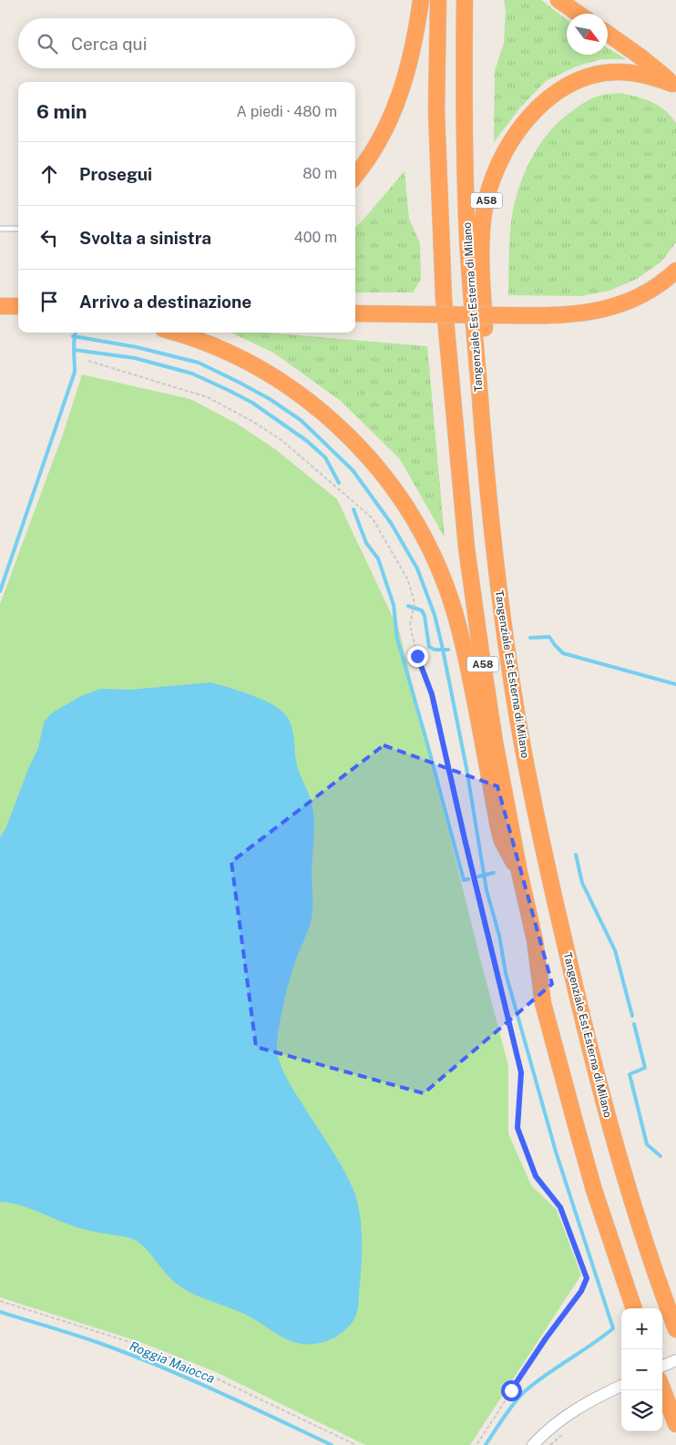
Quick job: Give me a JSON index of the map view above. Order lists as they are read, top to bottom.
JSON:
{
  "streets": {
    "highway": ["A58", "Tangenziale Est Esterna di Milano"]
  },
  "crossings": [
    ["A58", "Tangenziale Est Esterna di Milano"]
  ],
  "water": ["Roggia Maiocca"],
  "north": "bottom right",
  "page": {
    "search": "Cerca qui",
    "heading": ["6 min", "A piedi · 480 m"],
    "list": [
      ["Prosegui", "80 m"],
      ["Svolta a sinistra", "400 m"],
      "Arrivo a destinazione"
    ],
    "map_buttons": ["+", "−"]
  }
}
